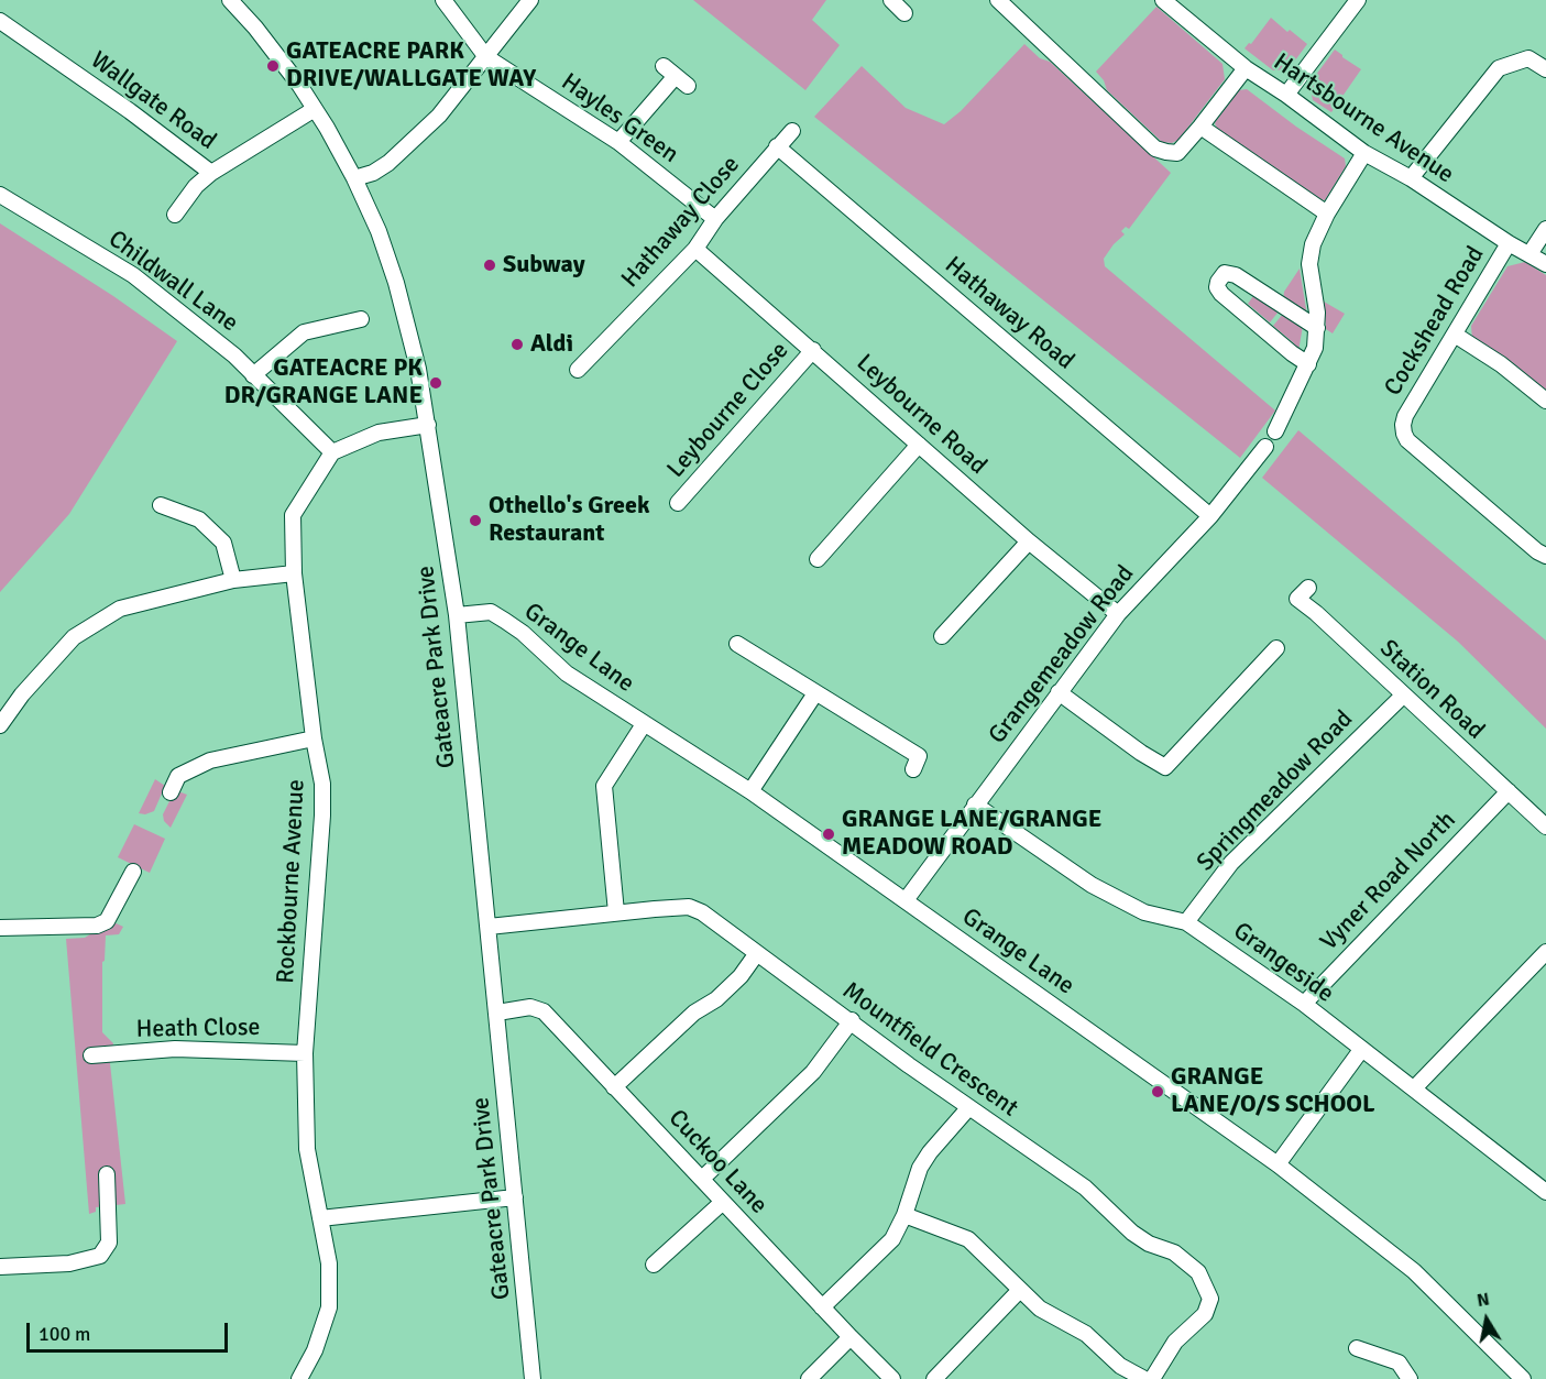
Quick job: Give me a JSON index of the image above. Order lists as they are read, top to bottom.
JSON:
{
  "streets": {
    "street": [
      "Wallgate Road",
      "Hayles Green",
      "Hartsbourne Avenue",
      "Hathaway Close",
      "Childwall Lane",
      "Hathaway Road",
      "Cockshead Road",
      "Leybourne Close",
      "Leybourne Road",
      "Grange Lane",
      "Grangemeadow Road",
      "Gateacre Park Drive",
      "Station Road",
      "Springmeadow Road",
      "Rockbourne Avenue",
      "Vyner Road North",
      "Grangeside",
      "Heath Close",
      "Mountfield Crescent",
      "Cuckoo Lane"
    ]
  },
  "crossings": [
    ["Wallgate Road", "Gateacre Park Drive"],
    ["Hayles Green", "Hathaway Close"],
    ["Hartsbourne Avenue", "Cockshead Road"],
    ["Hathaway Close", "Hathaway Road"],
    ["Hathaway Close", "Leybourne Road"],
    ["Childwall Lane", "Rockbourne Avenue"],
    ["Hathaway Road", "Grangemeadow Road"],
    ["Leybourne Close", "Leybourne Road"],
    ["Leybourne Road", "Grangemeadow Road"],
    ["Grange Lane", "Grangemeadow Road"],
    ["Grange Lane", "Gateacre Park Drive"],
    ["Grangemeadow Road", "Grangeside"],
    ["Gateacre Park Drive", "Mountfield Crescent"],
    ["Gateacre Park Drive", "Cuckoo Lane"],
    ["Station Road", "Springmeadow Road"],
    ["Station Road", "Vyner Road North"],
    ["Springmeadow Road", "Grangeside"],
    ["Rockbourne Avenue", "Heath Close"],
    ["Vyner Road North", "Grangeside"]
  ],
  "places": [
    "GATEACRE PARK DRIVE/WALLGATE WAY",
    "Subway",
    "Aldi",
    "GATEACRE PK DR/GRANGE LANE",
    "Othello's Greek Restaurant",
    "GRANGE LANE/GRANGE MEADOW ROAD",
    "GRANGE LANE/O/S SCHOOL"
  ],
  "scale_bar": "100 m",
  "north": "top"
}
